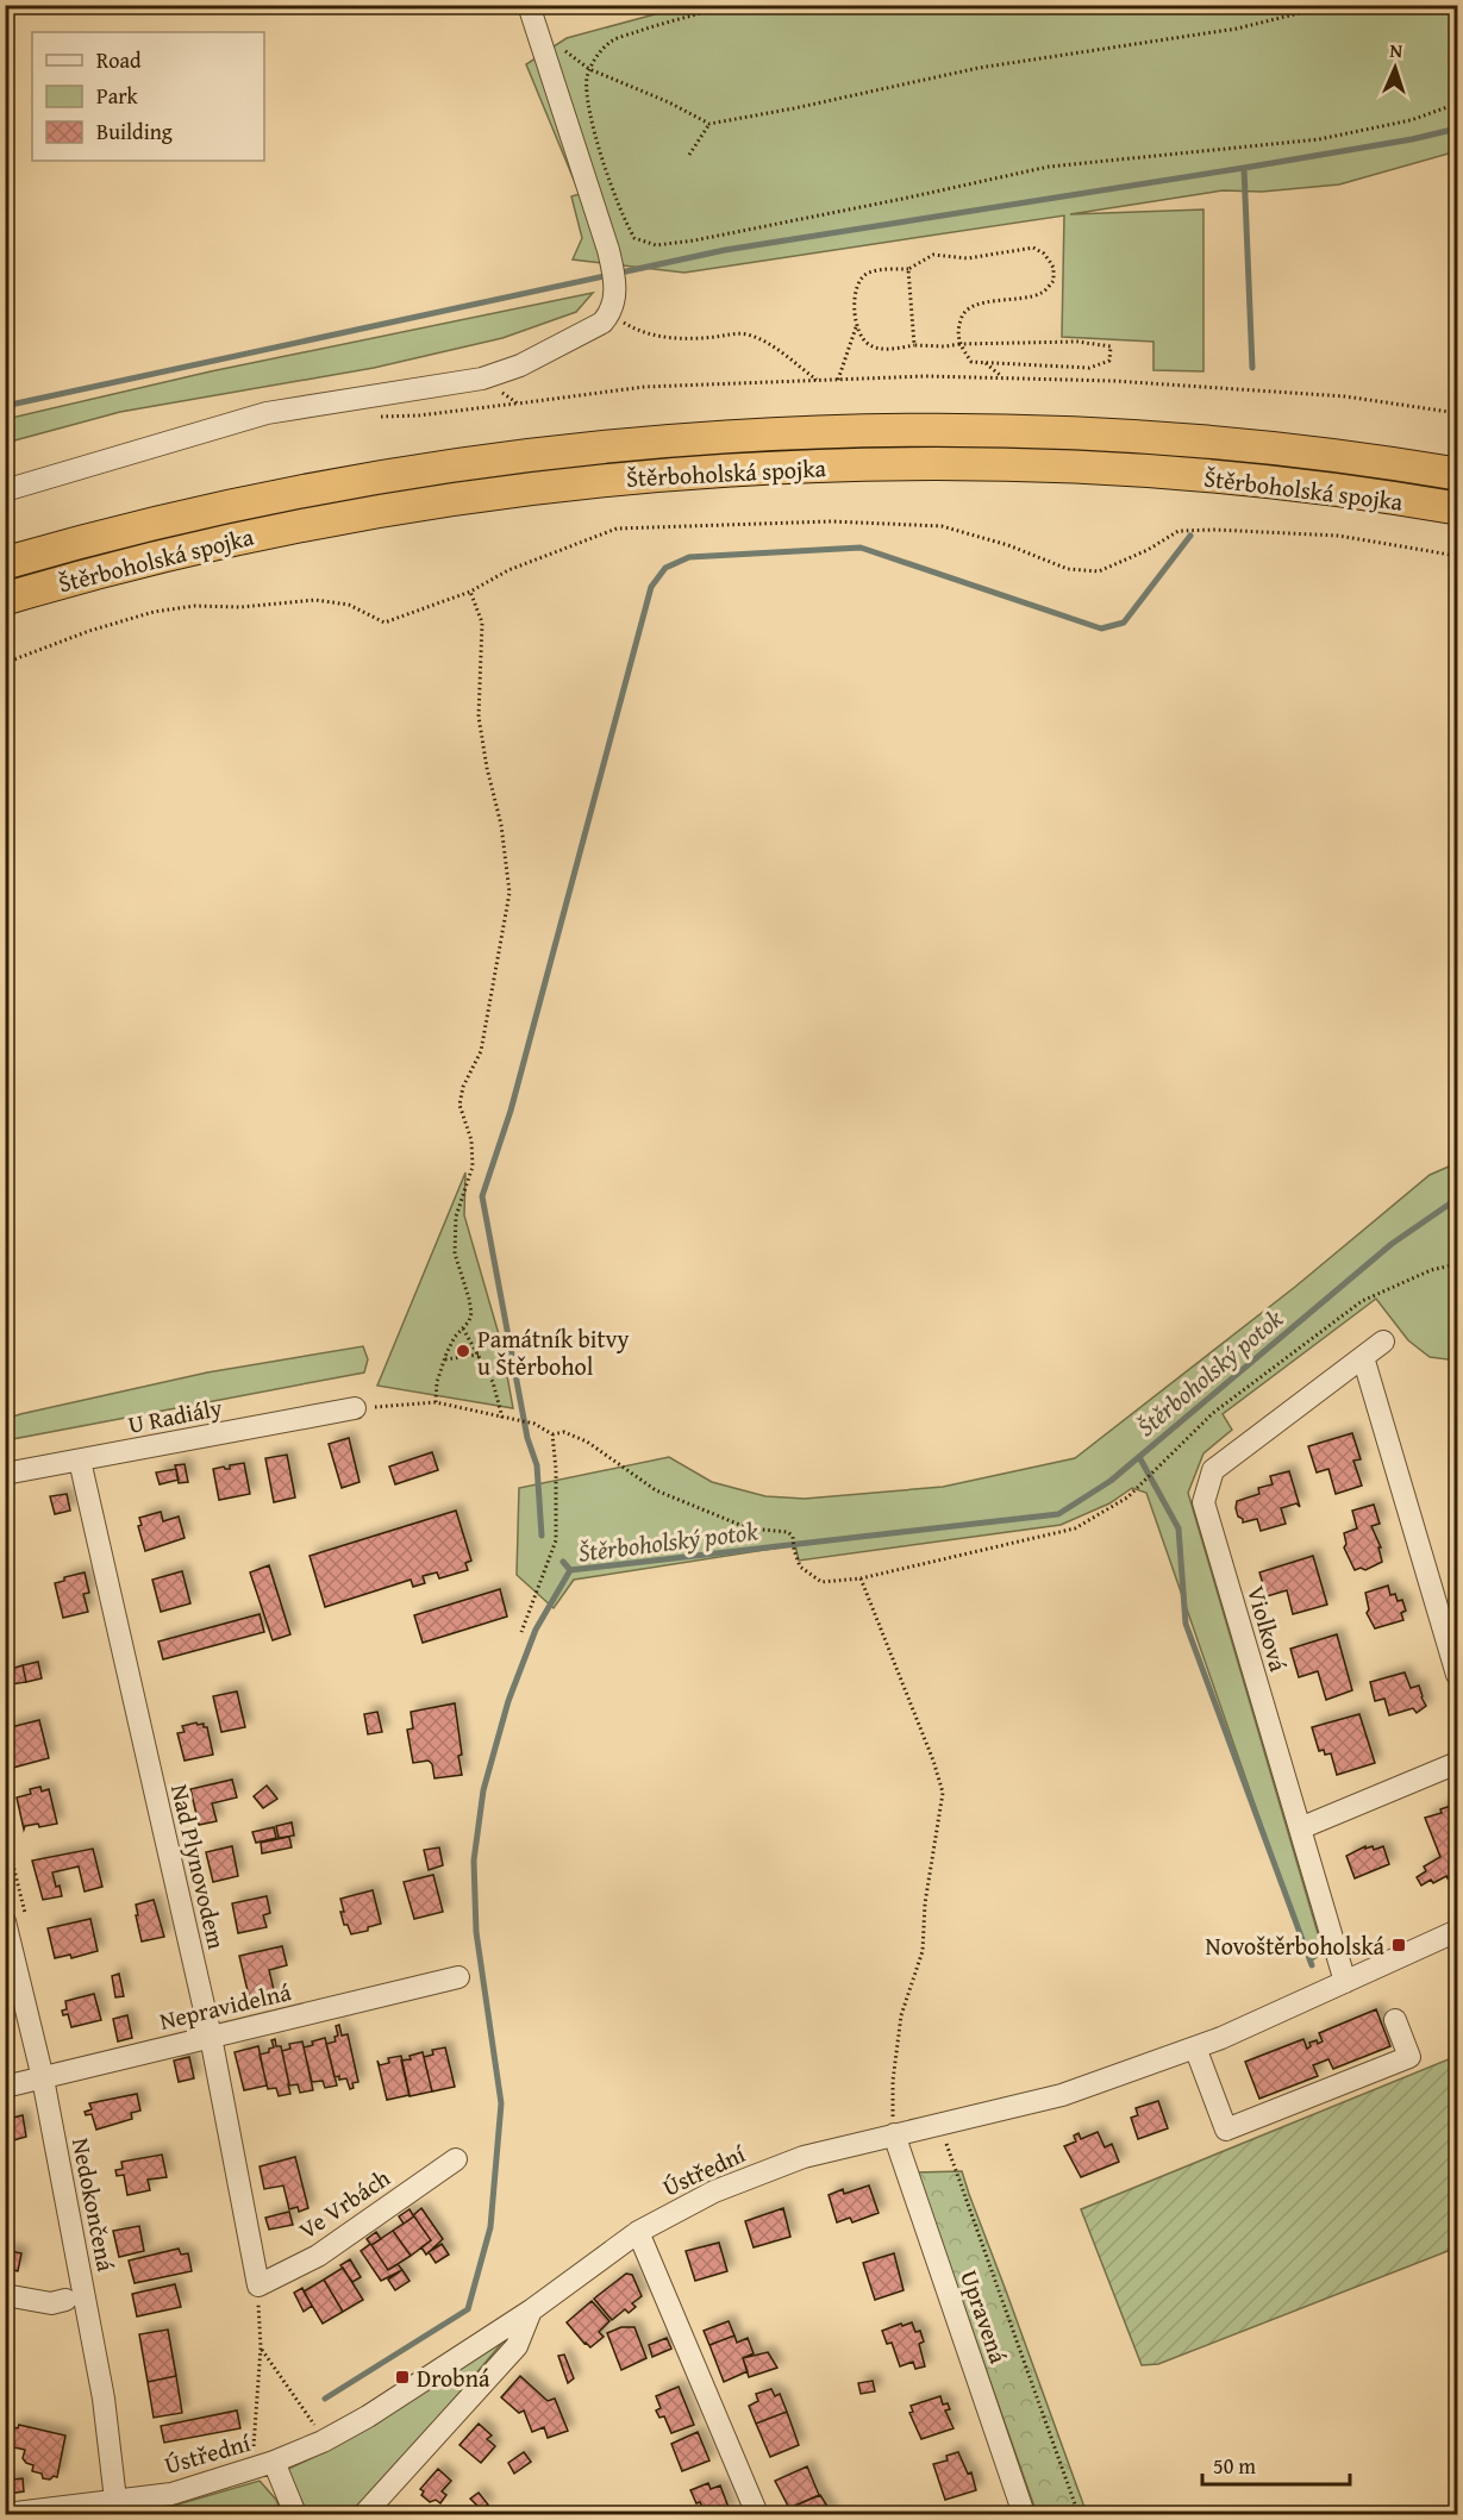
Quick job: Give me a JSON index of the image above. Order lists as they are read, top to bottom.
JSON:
{
  "streets": {
    "highway": ["Štěrboholská spojka"],
    "street": [
      "U Radiály",
      "Violková",
      "Nad Plynovodem",
      "Nepravidelná",
      "Ústřední",
      "Ve Vrbách",
      "Nedokončená",
      "Upravená"
    ]
  },
  "crossings": [
    ["U Radiály", "Nad Plynovodem"],
    ["Violková", "Ústřední"],
    ["Nad Plynovodem", "Nepravidelná"],
    ["Nad Plynovodem", "Ve Vrbách"],
    ["Nepravidelná", "Nedokončená"],
    ["Ústřední", "Nedokončená"],
    ["Ústřední", "Upravená"]
  ],
  "water": ["Štěrboholský potok"],
  "places": {
    "other": ["Památník bitvy u Štěrbohol"],
    "transit": ["Novoštěrboholská", "Drobná"]
  },
  "legend": ["Road", "Park", "Building"],
  "scale_bar": "50 m",
  "north": "top"
}
